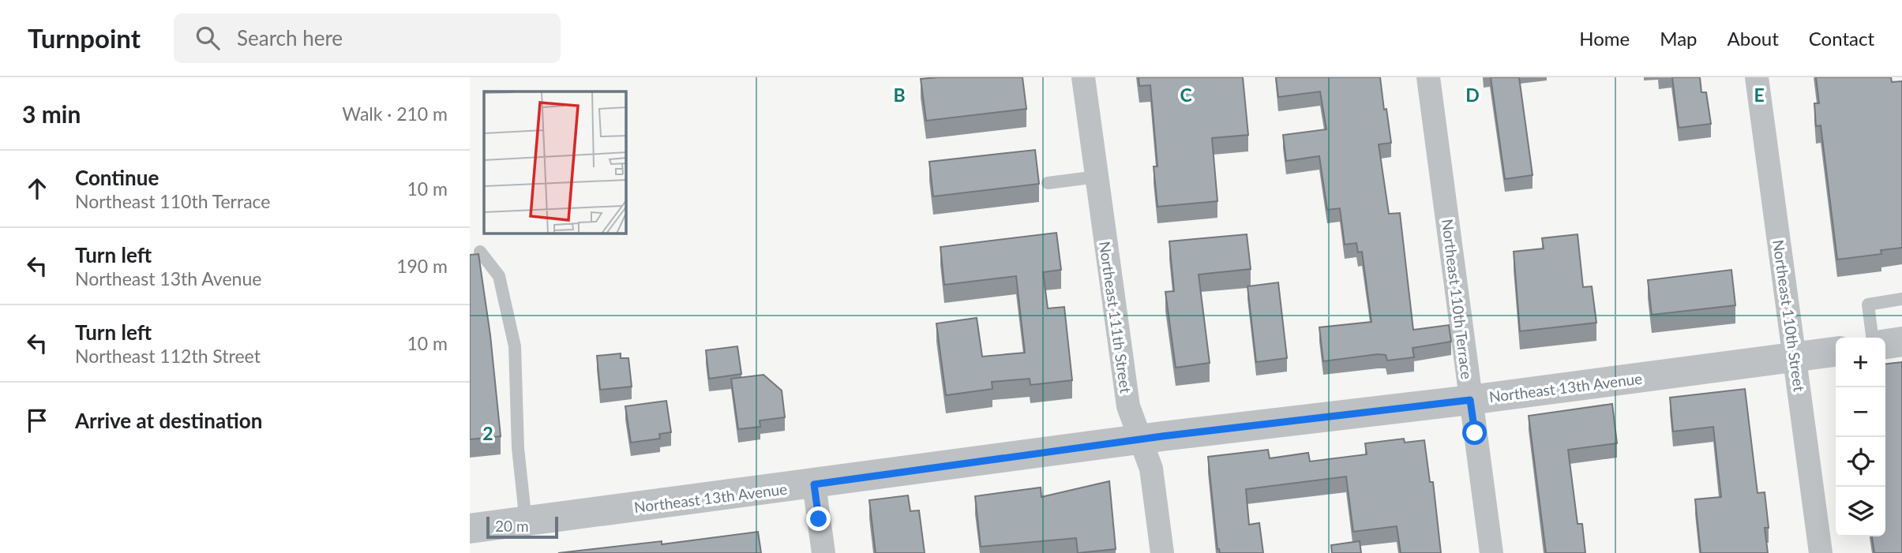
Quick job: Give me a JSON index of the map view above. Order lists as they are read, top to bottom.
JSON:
{
  "streets": {
    "street": [
      "Northeast 110th Terrace",
      "Northeast 110th Street",
      "Northeast 111th Street",
      "Northeast 13th Avenue"
    ]
  },
  "crossings": [
    ["Northeast 110th Terrace", "Northeast 13th Avenue"],
    ["Northeast 110th Street", "Northeast 13th Avenue"],
    ["Northeast 111th Street", "Northeast 13th Avenue"]
  ],
  "scale_bar": "20 m",
  "page": {
    "header": "Turnpoint",
    "search": "Search here",
    "nav": [
      "Home",
      "Map",
      "About",
      "Contact"
    ],
    "heading": ["3 min", "Walk · 210 m"],
    "list": [
      ["Continue", "Northeast 110th Terrace", "10 m"],
      ["Turn left", "Northeast 13th Avenue", "190 m"],
      ["Turn left", "Northeast 112th Street", "10 m"],
      "Arrive at destination"
    ],
    "map_buttons": ["+", "−"],
    "scale": "20 m"
  },
  "grid": {
    "columns": [
      "B",
      "C",
      "D",
      "E"
    ],
    "rows": ["2"]
  }
}
